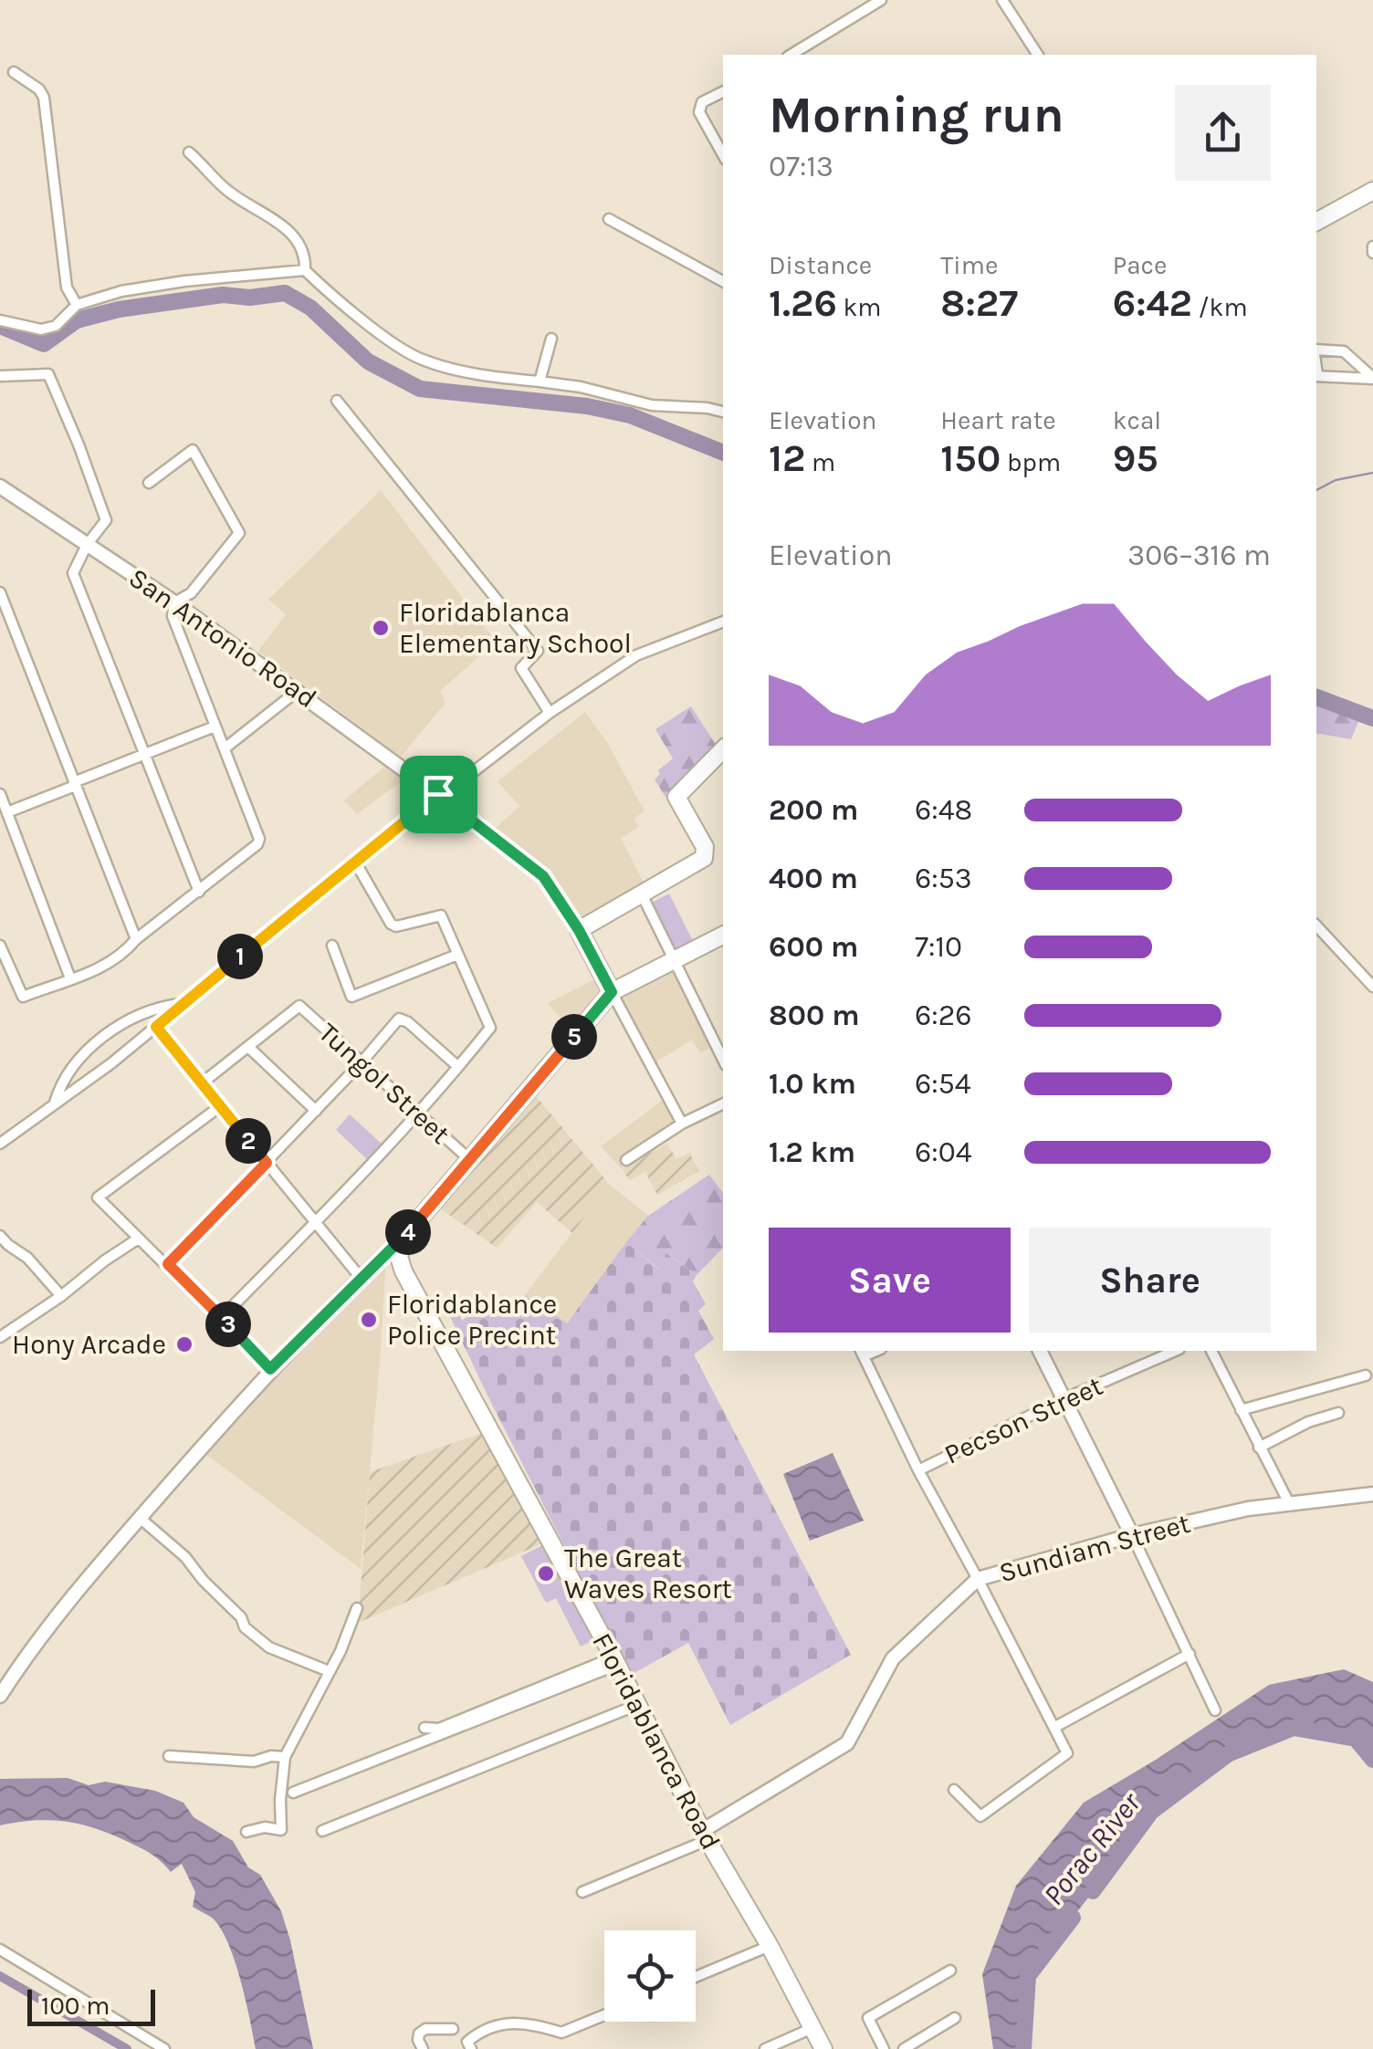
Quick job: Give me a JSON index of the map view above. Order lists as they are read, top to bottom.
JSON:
{
  "streets": {
    "main road": ["Floridablanca Road"],
    "street": [
      "San Antonio Road",
      "Tungol Street",
      "Pecson Street",
      "Sundiam Street"
    ]
  },
  "crossings": [
    ["Sundiam Street", "Floridablanca Road"]
  ],
  "water": ["Porac River"],
  "places": [
    "Floridablanca Elementary School",
    "Floridablance Police Precint",
    "Hony Arcade",
    "The Great Waves Resort"
  ],
  "scale_bar": "100 m",
  "page": {
    "heading": ["Morning run", "07:13"],
    "stats": [
      ["Distance", "1.26 km"],
      ["Time", "8:27"],
      ["Pace", "6:42 /km"],
      ["Elevation", "12 m"],
      ["Heart rate", "150 bpm"],
      ["kcal", "95"]
    ],
    "chart": ["Elevation", "306–316 m"],
    "list": [
      {
        "name": "200 m",
        "note": "6:48"
      },
      {
        "name": "400 m",
        "note": "6:53"
      },
      {
        "name": "600 m",
        "note": "7:10"
      },
      {
        "name": "800 m",
        "note": "6:26"
      },
      {
        "name": "1.0 km",
        "note": "6:54"
      },
      {
        "name": "1.2 km",
        "note": "6:04"
      }
    ],
    "pins": [
      "1",
      "5",
      "2",
      "4",
      "3"
    ],
    "buttons": ["Save", "Share"],
    "scale": "100 m"
  }
}
